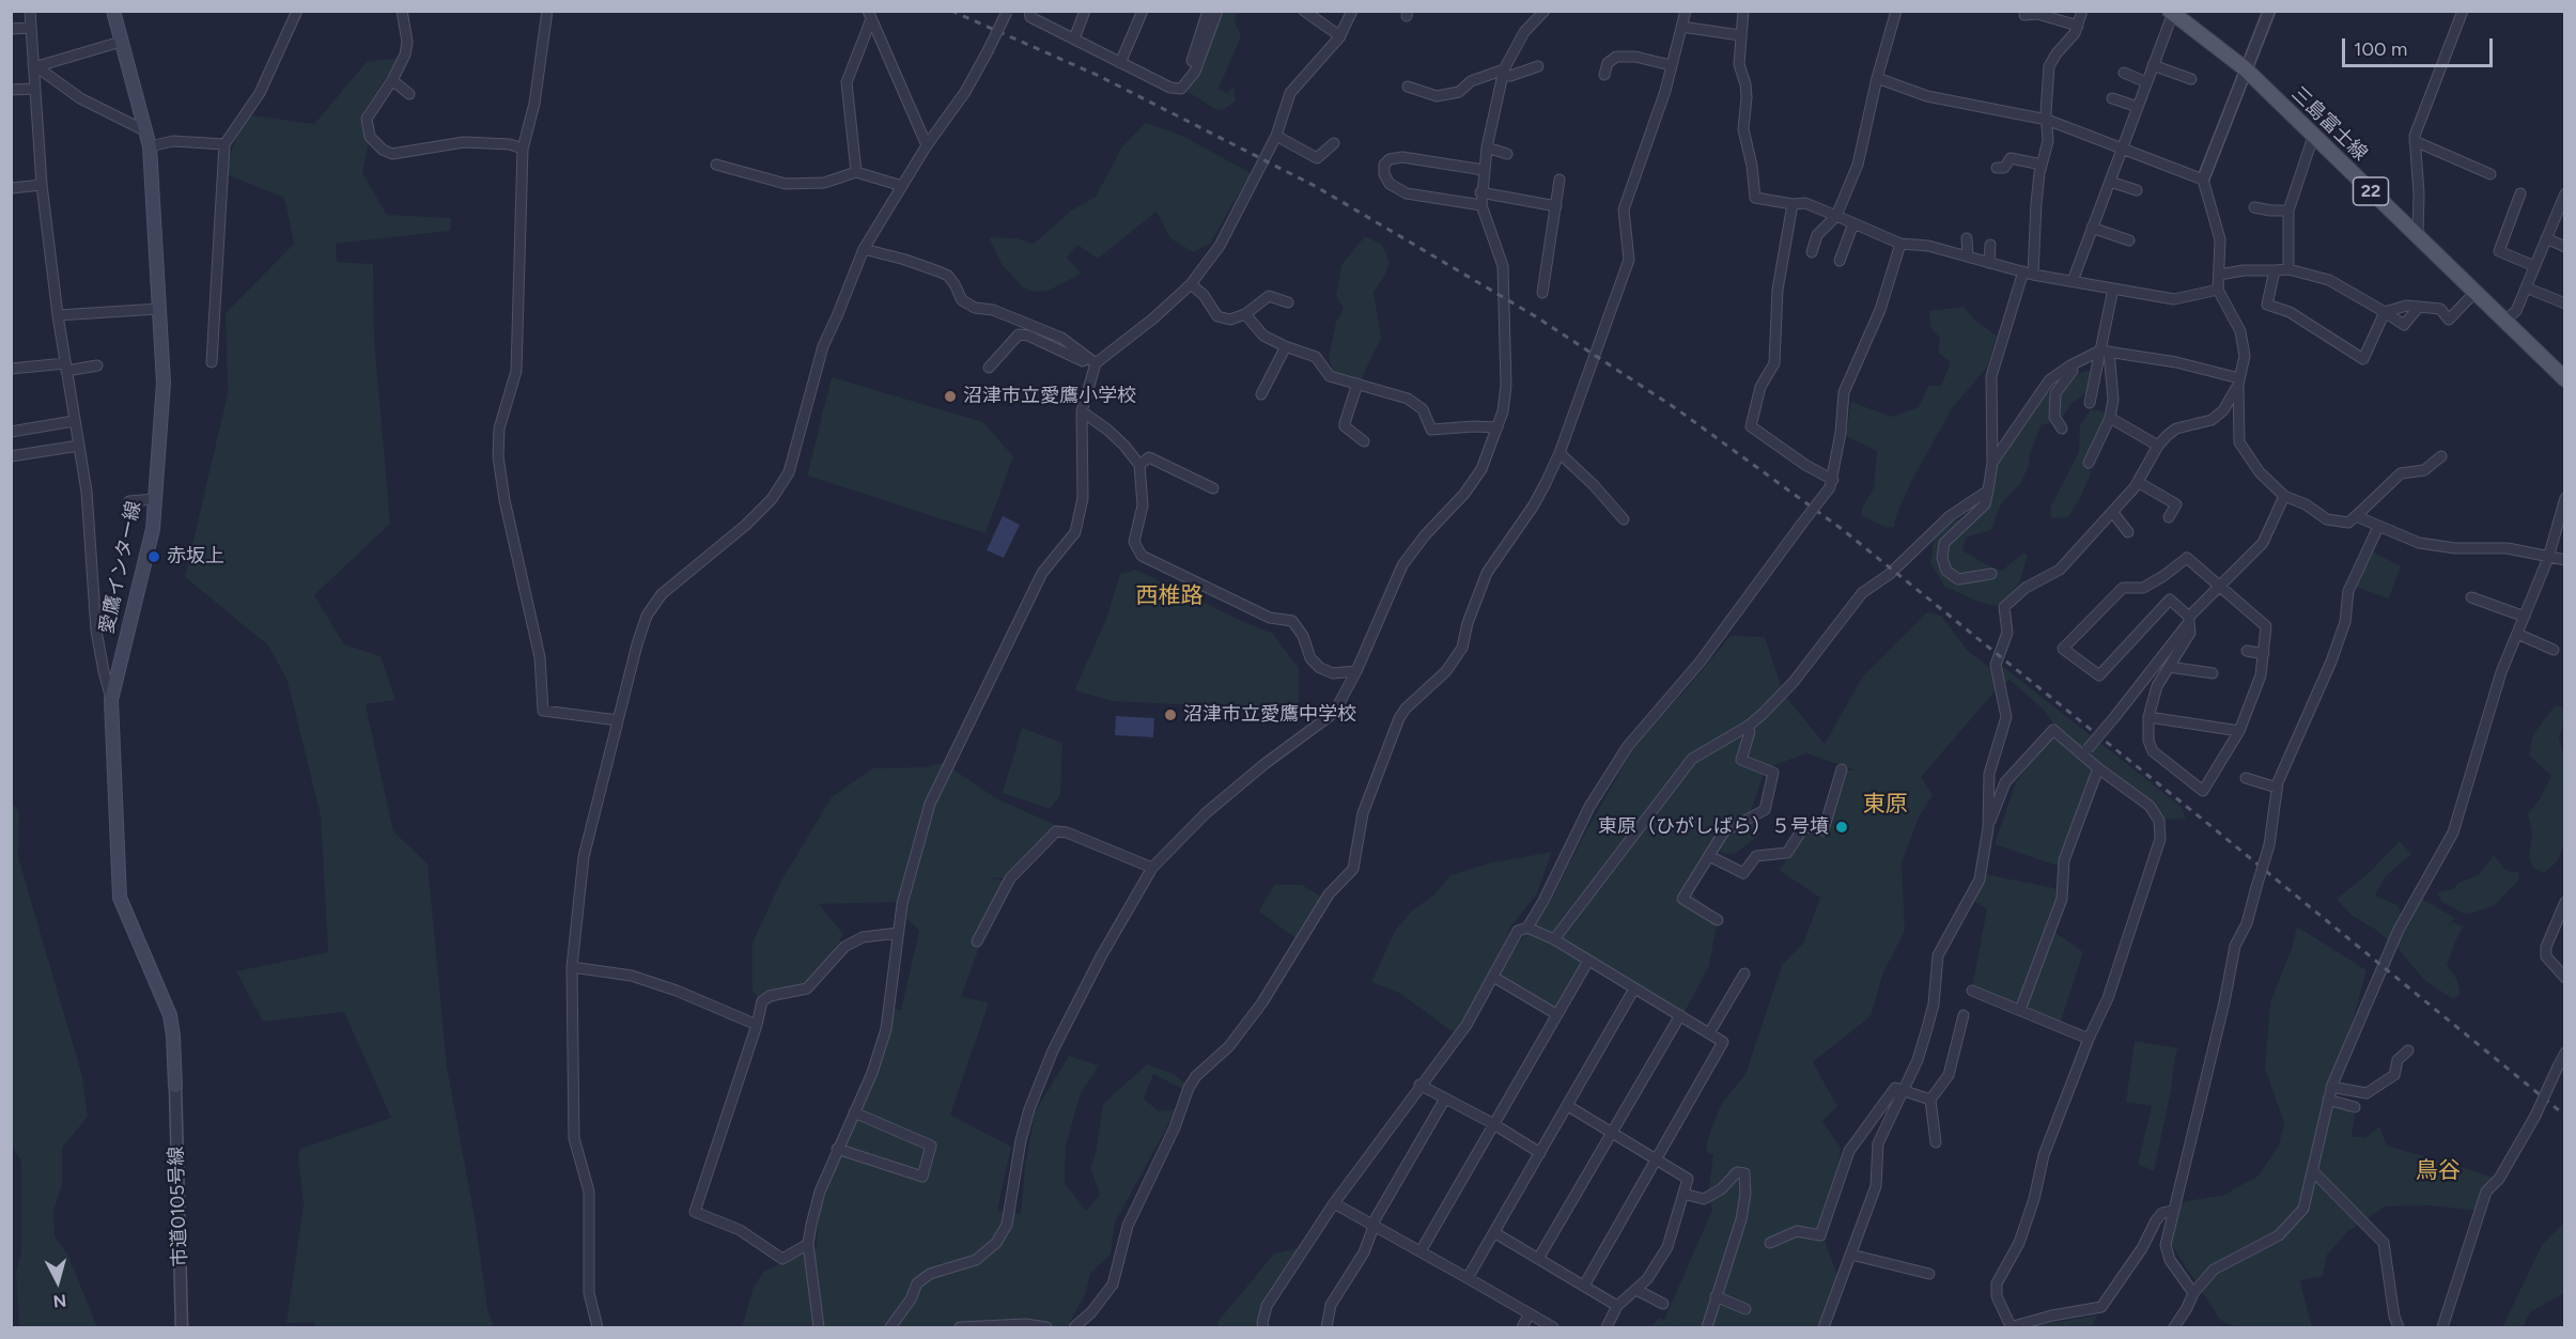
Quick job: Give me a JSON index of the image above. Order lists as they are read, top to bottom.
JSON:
{
  "streets": {
    "main road": ["三島富士線", "22", "愛鷹インター線"],
    "street": ["市道0105号線"]
  },
  "crossings": [
    ["愛鷹インター線", "市道0105号線"]
  ],
  "districts": ["西椎路", "東原", "鳥谷"],
  "places": [
    "沼津市立愛鷹小学校",
    "赤坂上",
    "沼津市立愛鷹中学校",
    "東原（ひがしばら）５号墳"
  ],
  "scale_bar": "100 m",
  "north": "bottom"
}
